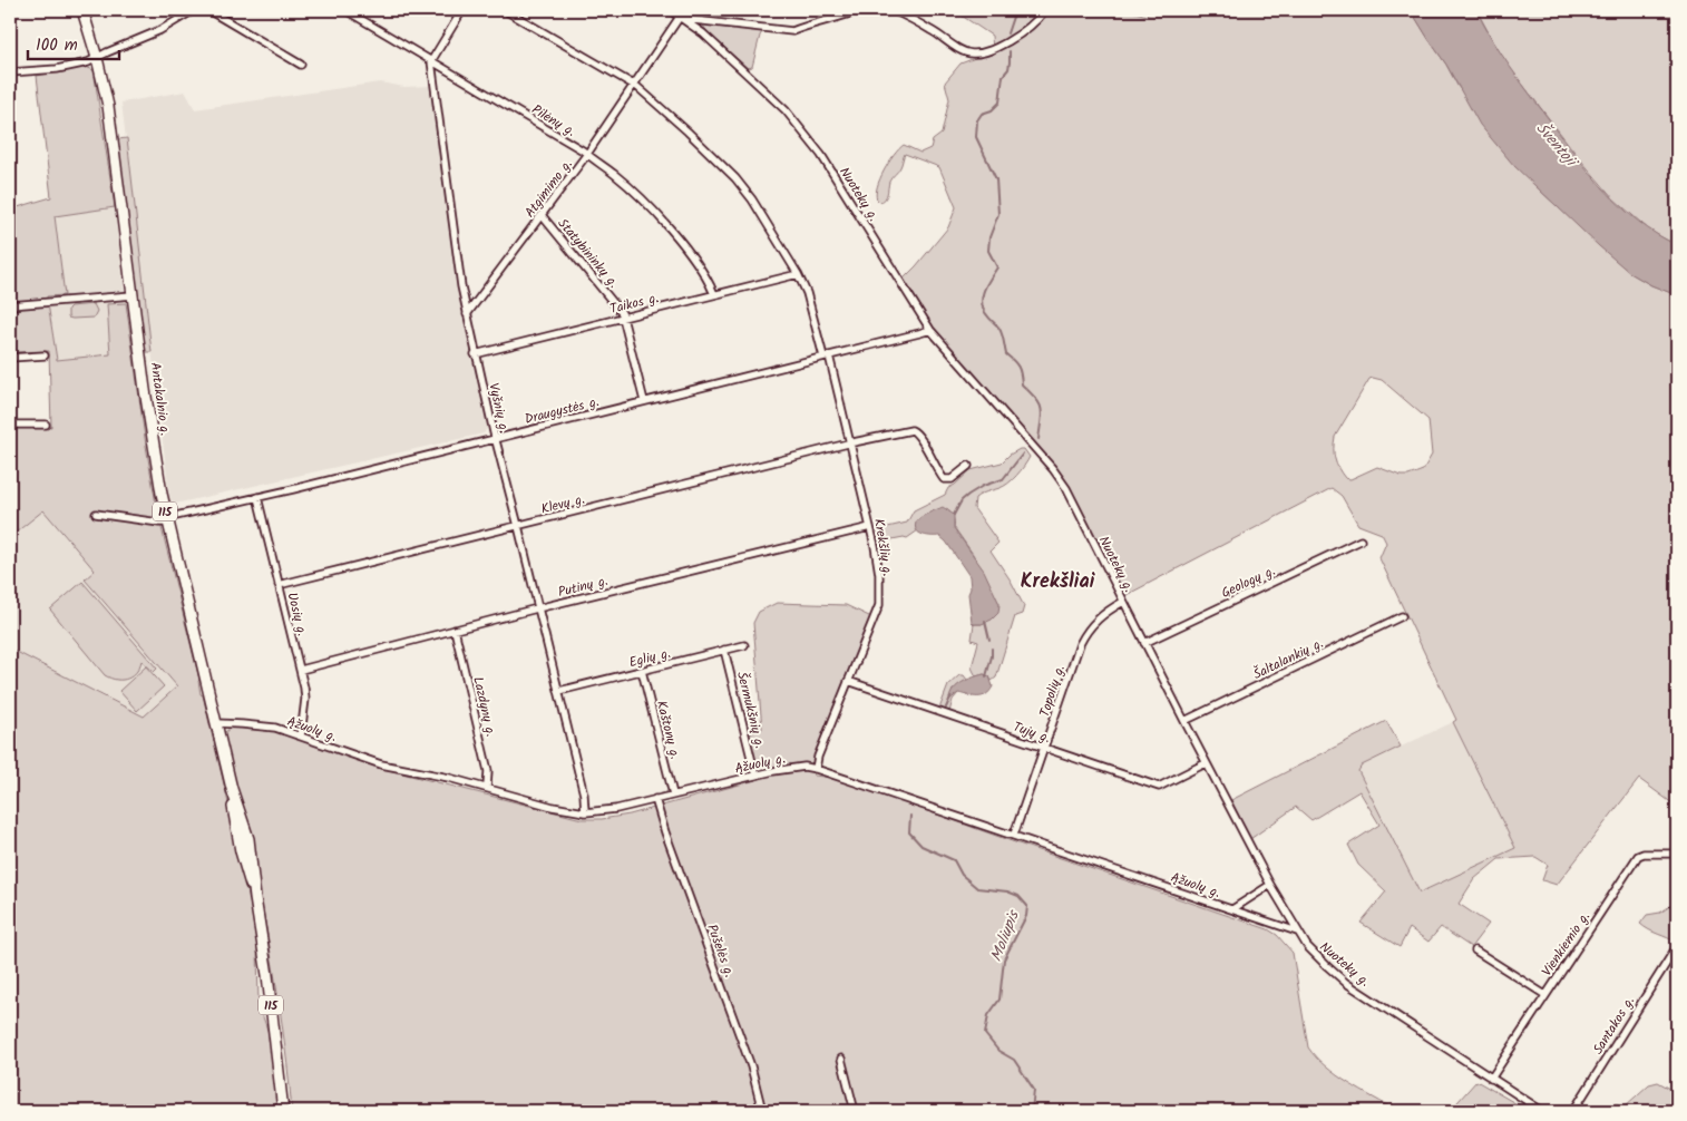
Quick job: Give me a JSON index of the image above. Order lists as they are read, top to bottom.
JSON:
{
  "streets": {
    "main road": ["Antakalnio g.", "115"],
    "street": [
      "Pilėnų g.",
      "Atgimimo g.",
      "Nuotekų g.",
      "Statybininkų g.",
      "Taikos g.",
      "Vyšnių g.",
      "Draugystės g.",
      "Klevų g.",
      "Krekšlių g.",
      "Geologų g.",
      "Putinų g.",
      "Uosių g.",
      "Eglių g.",
      "Šaltalankių g.",
      "Topolių g.",
      "Lazdynų g.",
      "Šermukšnių g.",
      "Ąžuolų g.",
      "Kaštonų g.",
      "Tujų g.",
      "Vienkiemio g.",
      "Pušelės g.",
      "Santakos g."
    ]
  },
  "crossings": [
    ["Pilėnų g.", "Atgimimo g."],
    ["Pilėnų g.", "Taikos g."],
    ["Pilėnų g.", "Vyšnių g."],
    ["Atgimimo g.", "Nuotekų g."],
    ["Atgimimo g.", "Statybininkų g."],
    ["Atgimimo g.", "Vyšnių g."],
    ["Atgimimo g.", "Krekšlių g."],
    ["Nuotekų g.", "Draugystės g."],
    ["Nuotekų g.", "Geologų g."],
    ["Nuotekų g.", "Šaltalankių g."],
    ["Nuotekų g.", "Topolių g."],
    ["Nuotekų g.", "Ąžuolų g."],
    ["Nuotekų g.", "Tujų g."],
    ["Nuotekų g.", "Vienkiemio g."],
    ["Statybininkų g.", "Taikos g."],
    ["Statybininkų g.", "Draugystės g."],
    ["Taikos g.", "Vyšnių g."],
    ["Taikos g.", "Krekšlių g."],
    ["Antakalnio g.", "Draugystės g."],
    ["Antakalnio g.", "Ąžuolų g."],
    ["Vyšnių g.", "Draugystės g."],
    ["Vyšnių g.", "Klevų g."],
    ["Vyšnių g.", "Putinų g."],
    ["Vyšnių g.", "Eglių g."],
    ["Vyšnių g.", "Ąžuolų g."],
    ["Draugystės g.", "Krekšlių g."],
    ["Draugystės g.", "Uosių g."],
    ["Klevų g.", "Krekšlių g."],
    ["Klevų g.", "Uosių g."],
    ["Krekšlių g.", "Putinų g."],
    ["Krekšlių g.", "Ąžuolų g."],
    ["Krekšlių g.", "Tujų g."],
    ["Putinų g.", "Uosių g."],
    ["Putinų g.", "Lazdynų g."],
    ["Uosių g.", "Ąžuolų g."],
    ["Eglių g.", "Šermukšnių g."],
    ["Eglių g.", "Kaštonų g."],
    ["Topolių g.", "Ąžuolų g."],
    ["Topolių g.", "Tujų g."],
    ["Lazdynų g.", "Ąžuolų g."],
    ["Šermukšnių g.", "Ąžuolų g."],
    ["Ąžuolų g.", "Kaštonų g."],
    ["Ąžuolų g.", "Pušelės g."]
  ],
  "districts": ["Krekšliai"],
  "water": ["Šventoji", "Moliupis"],
  "scale_bar": "100 m"
}
